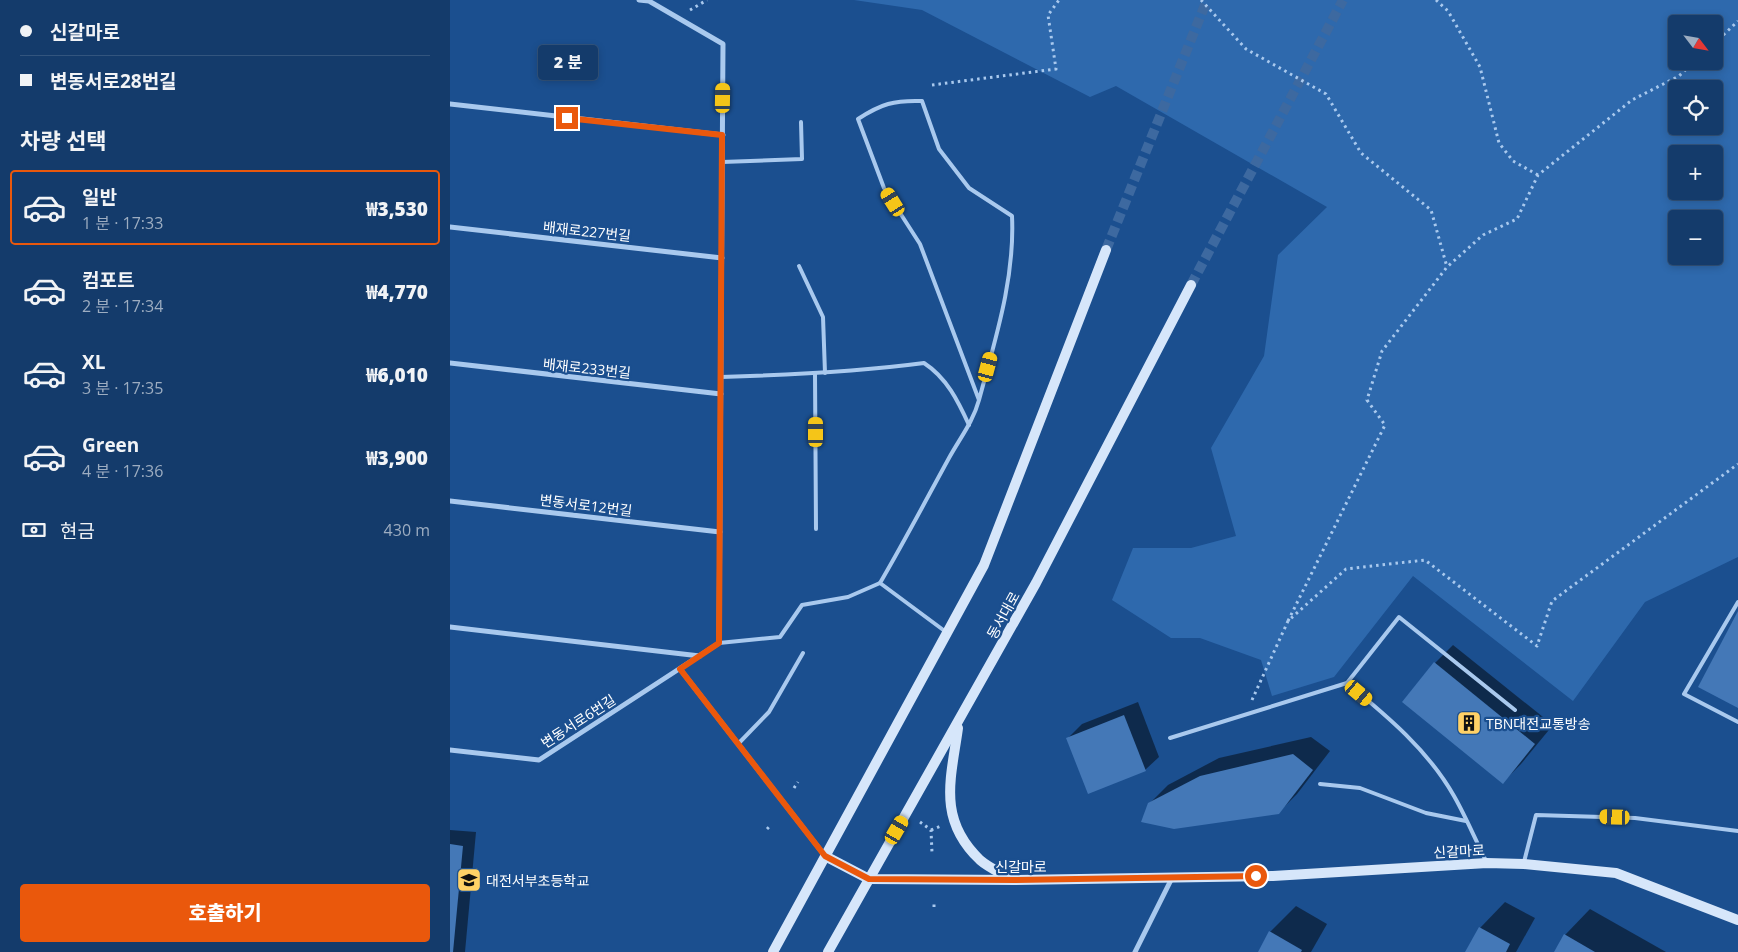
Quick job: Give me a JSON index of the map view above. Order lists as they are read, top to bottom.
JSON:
{
  "streets": {
    "street": [
      "배재로227번길",
      "배재로233번길",
      "변동서로12번길",
      "동서대로",
      "변동서로6번길",
      "신갈마로"
    ]
  },
  "crossings": [
    ["동서대로", "신갈마로"]
  ],
  "places": {
    "building": ["TBN대전교통방송"],
    "school or university": ["대전서부초등학교"]
  },
  "north": "bottom right",
  "page": {
    "banner": ["신갈마로", "변동서로28번길"],
    "map_buttons": ["+", "−"],
    "bubble": "2 분",
    "heading": "차량 선택",
    "list": [
      {
        "name": "일반",
        "note": "1 분 · 17:33",
        "value": "₩3,530"
      },
      {
        "name": "컴포트",
        "note": "2 분 · 17:34",
        "value": "₩4,770"
      },
      {
        "name": "XL",
        "note": "3 분 · 17:35",
        "value": "₩6,010"
      },
      {
        "name": "Green",
        "note": "4 분 · 17:36",
        "value": "₩3,900"
      }
    ],
    "pay": ["현금", "430 m"],
    "buttons": "호출하기"
  }
}
